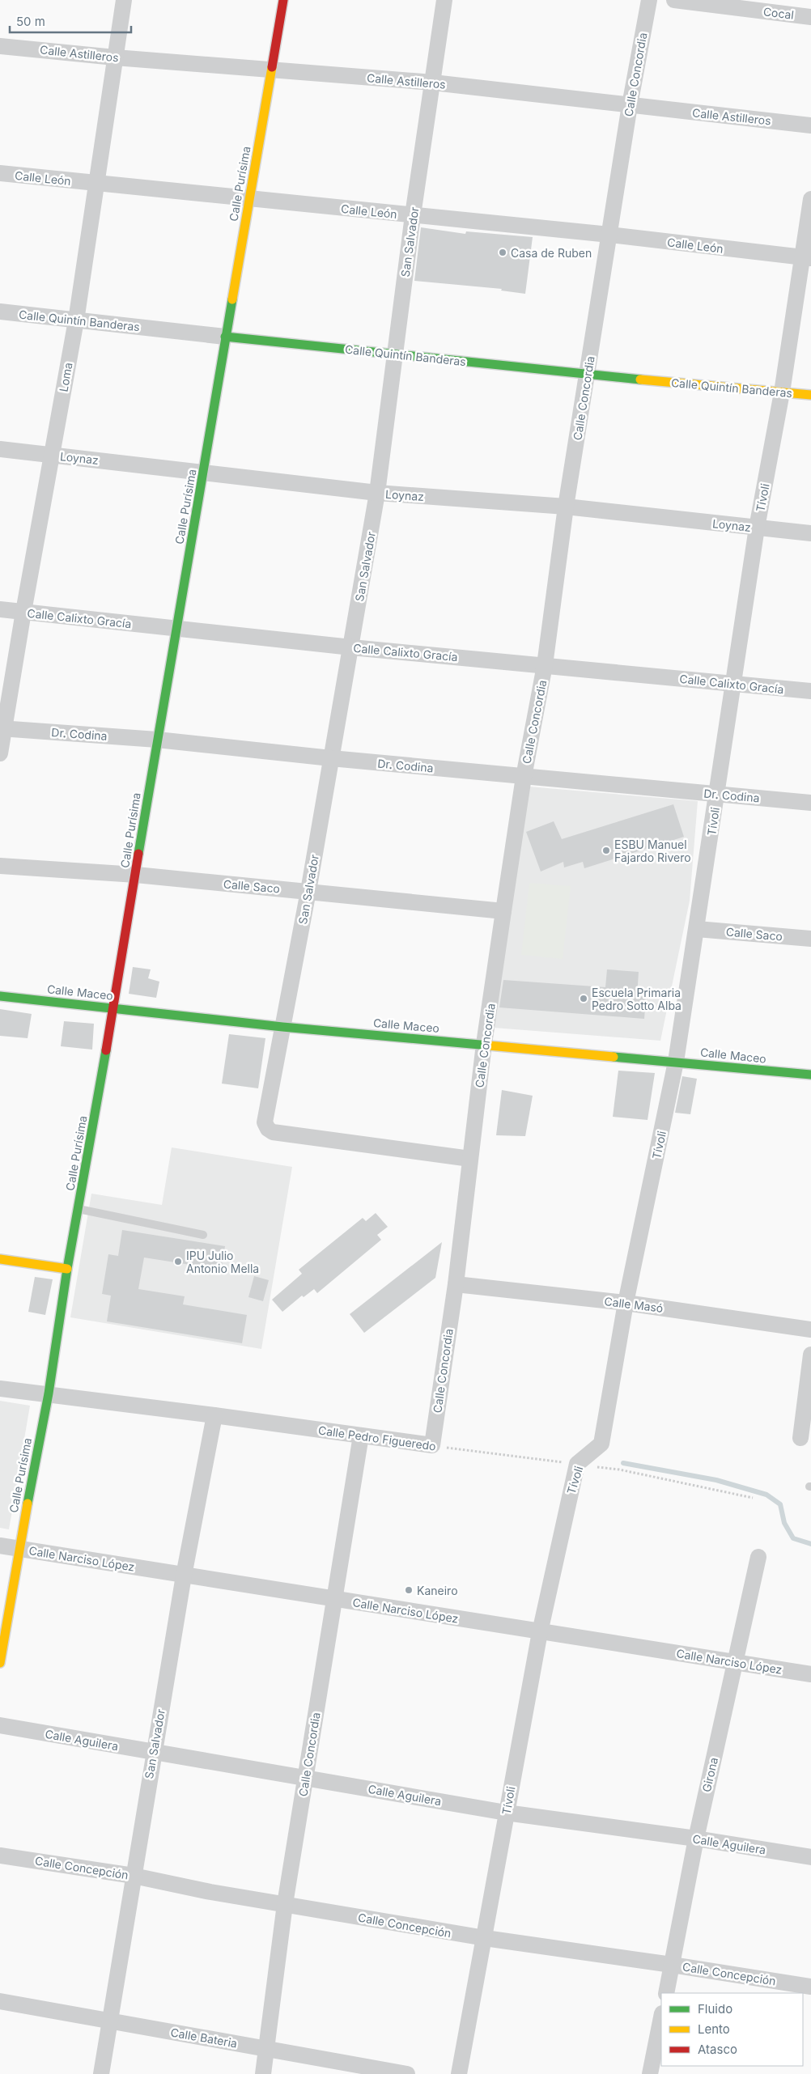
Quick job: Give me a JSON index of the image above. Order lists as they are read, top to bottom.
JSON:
{
  "streets": {
    "street": [
      "Cocal",
      "Calle Astilleros",
      "Calle Concordia",
      "Calle León",
      "Calle Purísima",
      "San Salvador",
      "Calle Quintín Banderas",
      "Loma",
      "Loynaz",
      "Tívoli",
      "Calle Calixto Gracía",
      "Dr. Codina",
      "Calle Saco",
      "Calle Maceo",
      "Calle Masó",
      "Calle Pedro Figueredo",
      "Calle Narciso López",
      "Calle Aguilera",
      "Girona",
      "Calle Concepción",
      "Calle Bateria"
    ]
  },
  "crossings": [
    ["Calle Astilleros", "Calle Concordia"],
    ["Calle Astilleros", "Calle Purísima"],
    ["Calle Astilleros", "San Salvador"],
    ["Calle Astilleros", "Loma"],
    ["Calle Concordia", "Calle León"],
    ["Calle Concordia", "San Salvador"],
    ["Calle Concordia", "Calle Quintín Banderas"],
    ["Calle Concordia", "Loynaz"],
    ["Calle Concordia", "Calle Calixto Gracía"],
    ["Calle Concordia", "Dr. Codina"],
    ["Calle Concordia", "Calle Saco"],
    ["Calle Concordia", "Calle Maceo"],
    ["Calle Concordia", "Calle Masó"],
    ["Calle Concordia", "Calle Pedro Figueredo"],
    ["Calle Concordia", "Calle Narciso López"],
    ["Calle Concordia", "Calle Aguilera"],
    ["Calle Concordia", "Calle Concepción"],
    ["Calle Concordia", "Calle Bateria"],
    ["Calle León", "Calle Purísima"],
    ["Calle León", "San Salvador"],
    ["Calle León", "Loma"],
    ["Calle León", "Tívoli"],
    ["Calle Purísima", "Calle Quintín Banderas"],
    ["Calle Purísima", "Loynaz"],
    ["Calle Purísima", "Calle Calixto Gracía"],
    ["Calle Purísima", "Dr. Codina"],
    ["Calle Purísima", "Calle Saco"],
    ["Calle Purísima", "Calle Maceo"],
    ["Calle Purísima", "Calle Pedro Figueredo"],
    ["Calle Purísima", "Calle Narciso López"],
    ["San Salvador", "Calle Quintín Banderas"],
    ["San Salvador", "Loynaz"],
    ["San Salvador", "Calle Calixto Gracía"],
    ["San Salvador", "Dr. Codina"],
    ["San Salvador", "Calle Saco"],
    ["San Salvador", "Calle Maceo"],
    ["San Salvador", "Calle Pedro Figueredo"],
    ["San Salvador", "Calle Narciso López"],
    ["San Salvador", "Calle Aguilera"],
    ["San Salvador", "Calle Concepción"],
    ["San Salvador", "Calle Bateria"],
    ["Calle Quintín Banderas", "Loma"],
    ["Calle Quintín Banderas", "Tívoli"],
    ["Loma", "Loynaz"],
    ["Loma", "Calle Calixto Gracía"],
    ["Loma", "Dr. Codina"],
    ["Loynaz", "Tívoli"],
    ["Tívoli", "Calle Calixto Gracía"],
    ["Tívoli", "Dr. Codina"],
    ["Tívoli", "Calle Saco"],
    ["Tívoli", "Calle Maceo"],
    ["Tívoli", "Calle Masó"],
    ["Tívoli", "Calle Pedro Figueredo"],
    ["Tívoli", "Calle Narciso López"],
    ["Tívoli", "Calle Aguilera"],
    ["Tívoli", "Calle Concepción"],
    ["Calle Narciso López", "Girona"],
    ["Calle Aguilera", "Girona"],
    ["Girona", "Calle Concepción"]
  ],
  "places": [
    "Casa de Ruben",
    "ESBU Manuel Fajardo Rivero",
    "Escuela Primaria Pedro Sotto Alba",
    "IPU Julio Antonio Mella",
    "Kaneiro"
  ],
  "legend": ["Fluido", "Lento", "Atasco"],
  "scale_bar": "50 m"
}
